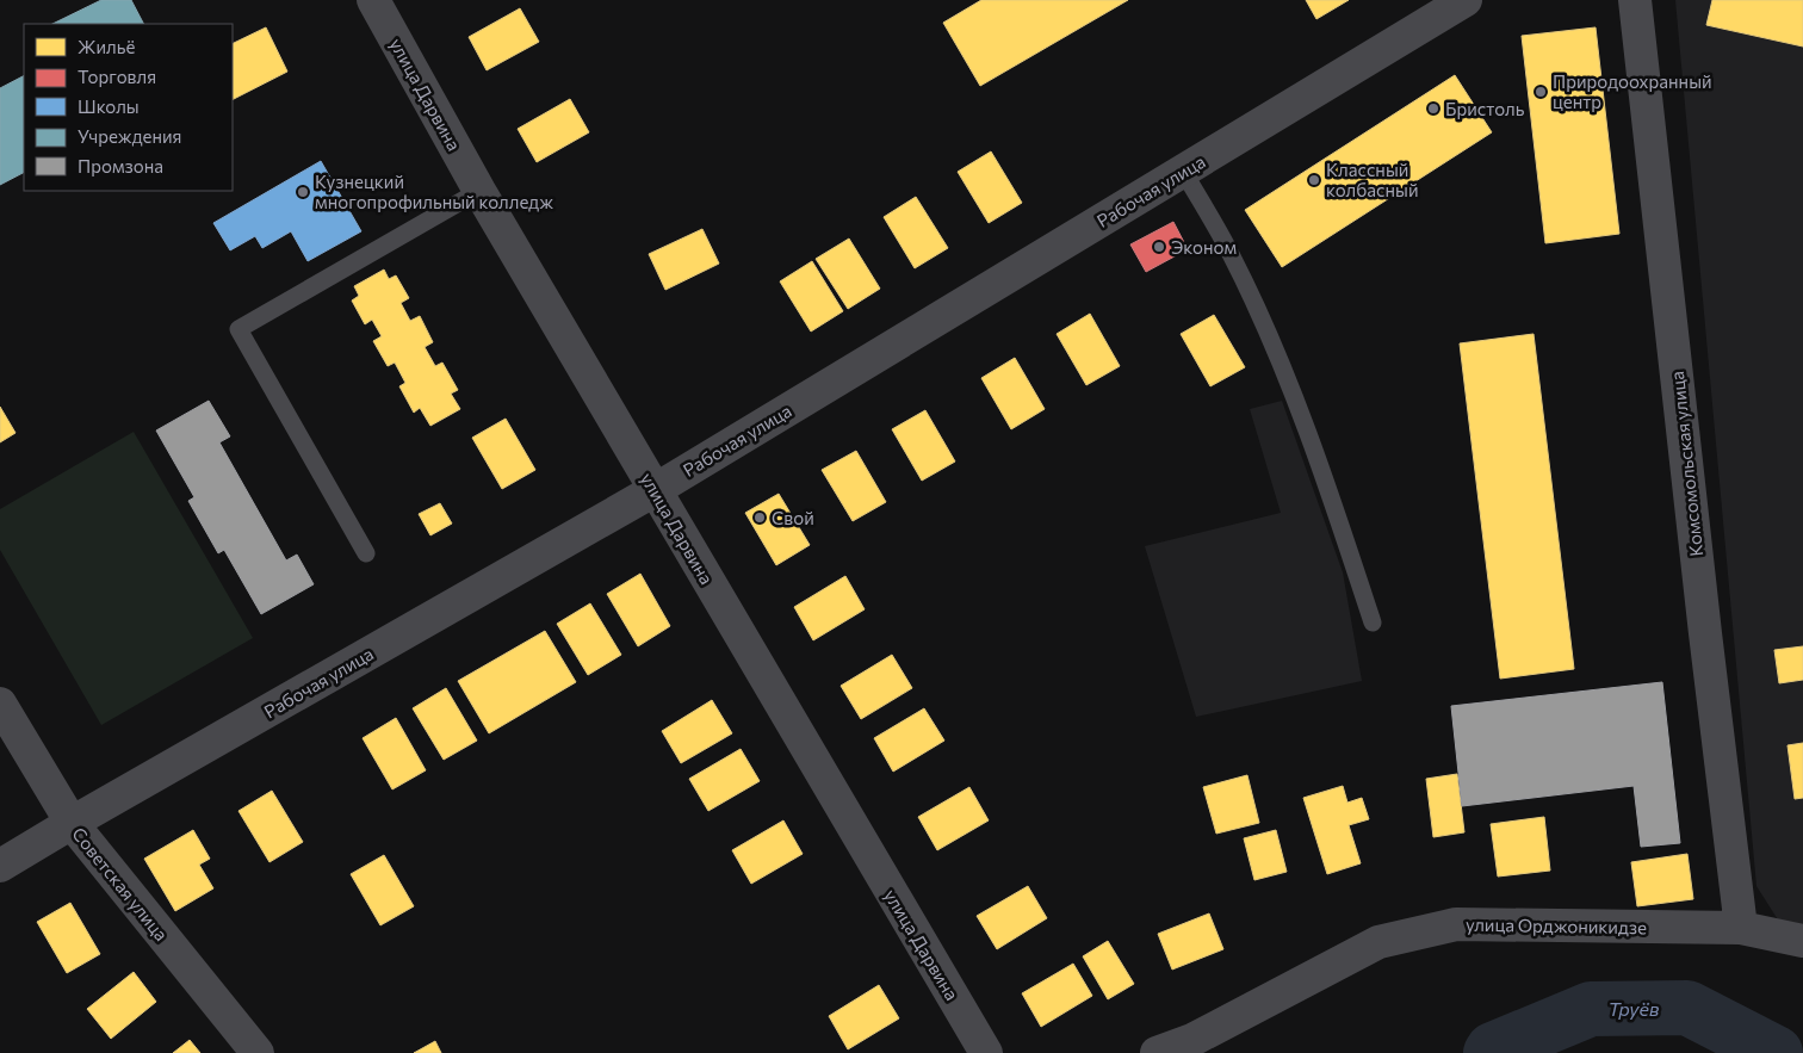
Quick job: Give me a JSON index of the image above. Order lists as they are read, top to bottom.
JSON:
{
  "streets": {
    "street": [
      "улица Дарвина",
      "Рабочая улица",
      "Комсомольская улица",
      "Советская улица",
      "улица Орджоникидзе"
    ]
  },
  "crossings": [
    ["улица Дарвина", "Рабочая улица"],
    ["Рабочая улица", "Советская улица"],
    ["Комсомольская улица", "улица Орджоникидзе"]
  ],
  "water": ["Труёв"],
  "places": [
    "Природоохранный центр",
    "Бристоль",
    "Классный колбасный",
    "Кузнецкий многопрофильный колледж",
    "Эконом",
    "Свой"
  ],
  "legend": [
    "Жильё",
    "Торговля",
    "Школы",
    "Учреждения",
    "Промзона"
  ]
}
